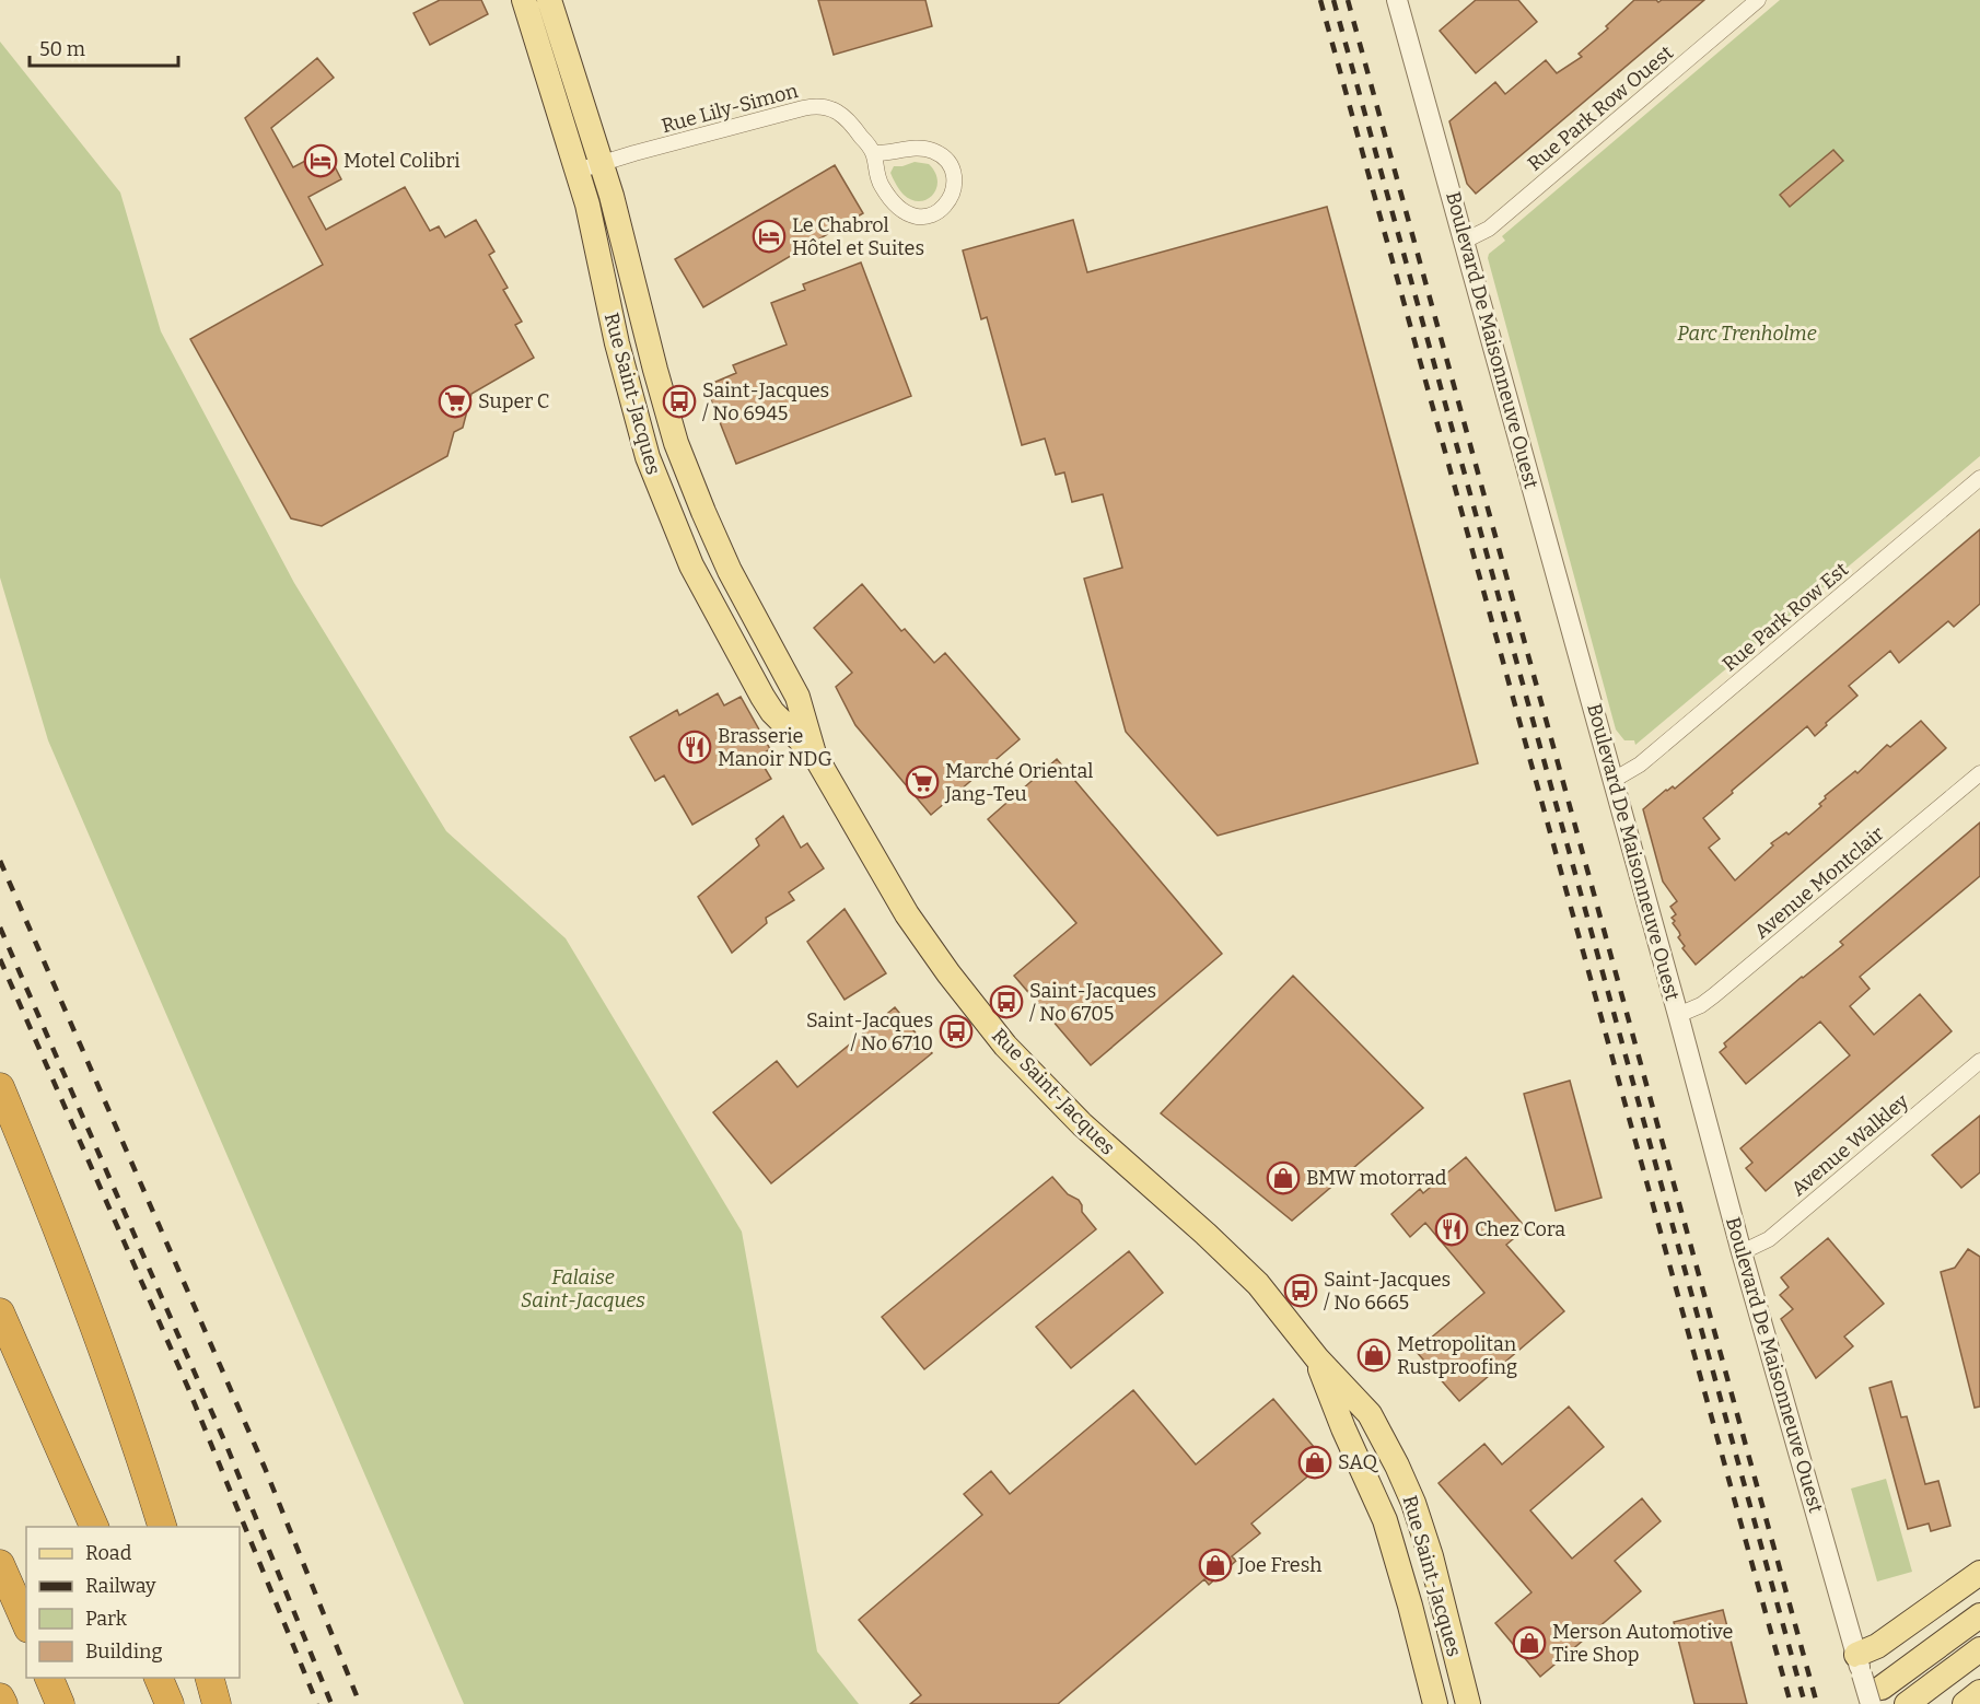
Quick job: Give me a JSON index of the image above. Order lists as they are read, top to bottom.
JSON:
{
  "streets": {
    "main road": ["Rue Saint-Jacques"],
    "street": [
      "Rue Lily-Simon",
      "Rue Park Row Ouest",
      "Boulevard De Maisonneuve Ouest",
      "Rue Park Row Est",
      "Avenue Montclair",
      "Avenue Walkley"
    ]
  },
  "crossings": [
    ["Rue Lily-Simon", "Rue Saint-Jacques"],
    ["Rue Park Row Ouest", "Boulevard De Maisonneuve Ouest"],
    ["Boulevard De Maisonneuve Ouest", "Rue Park Row Est"],
    ["Boulevard De Maisonneuve Ouest", "Avenue Montclair"],
    ["Boulevard De Maisonneuve Ouest", "Avenue Walkley"]
  ],
  "parks": ["Parc Trenholme", "Falaise Saint-Jacques"],
  "places": {
    "hotel": ["Motel Colibri", "Le Chabrol Hôtel et Suites"],
    "supermarket": ["Super C", "Marché Oriental Jang-Teu"],
    "bus stop": [
      "Saint-Jacques / No 6945",
      "Saint-Jacques / No 6705",
      "Saint-Jacques / No 6710",
      "Saint-Jacques / No 6665"
    ],
    "restaurant": ["Brasserie Manoir NDG", "Chez Cora"],
    "shop": [
      "BMW motorrad",
      "Metropolitan Rustproofing",
      "SAQ",
      "Joe Fresh",
      "Merson Automotive Tire Shop"
    ]
  },
  "legend": [
    "Road",
    "Railway",
    "Park",
    "Building"
  ],
  "scale_bar": "50 m"
}
